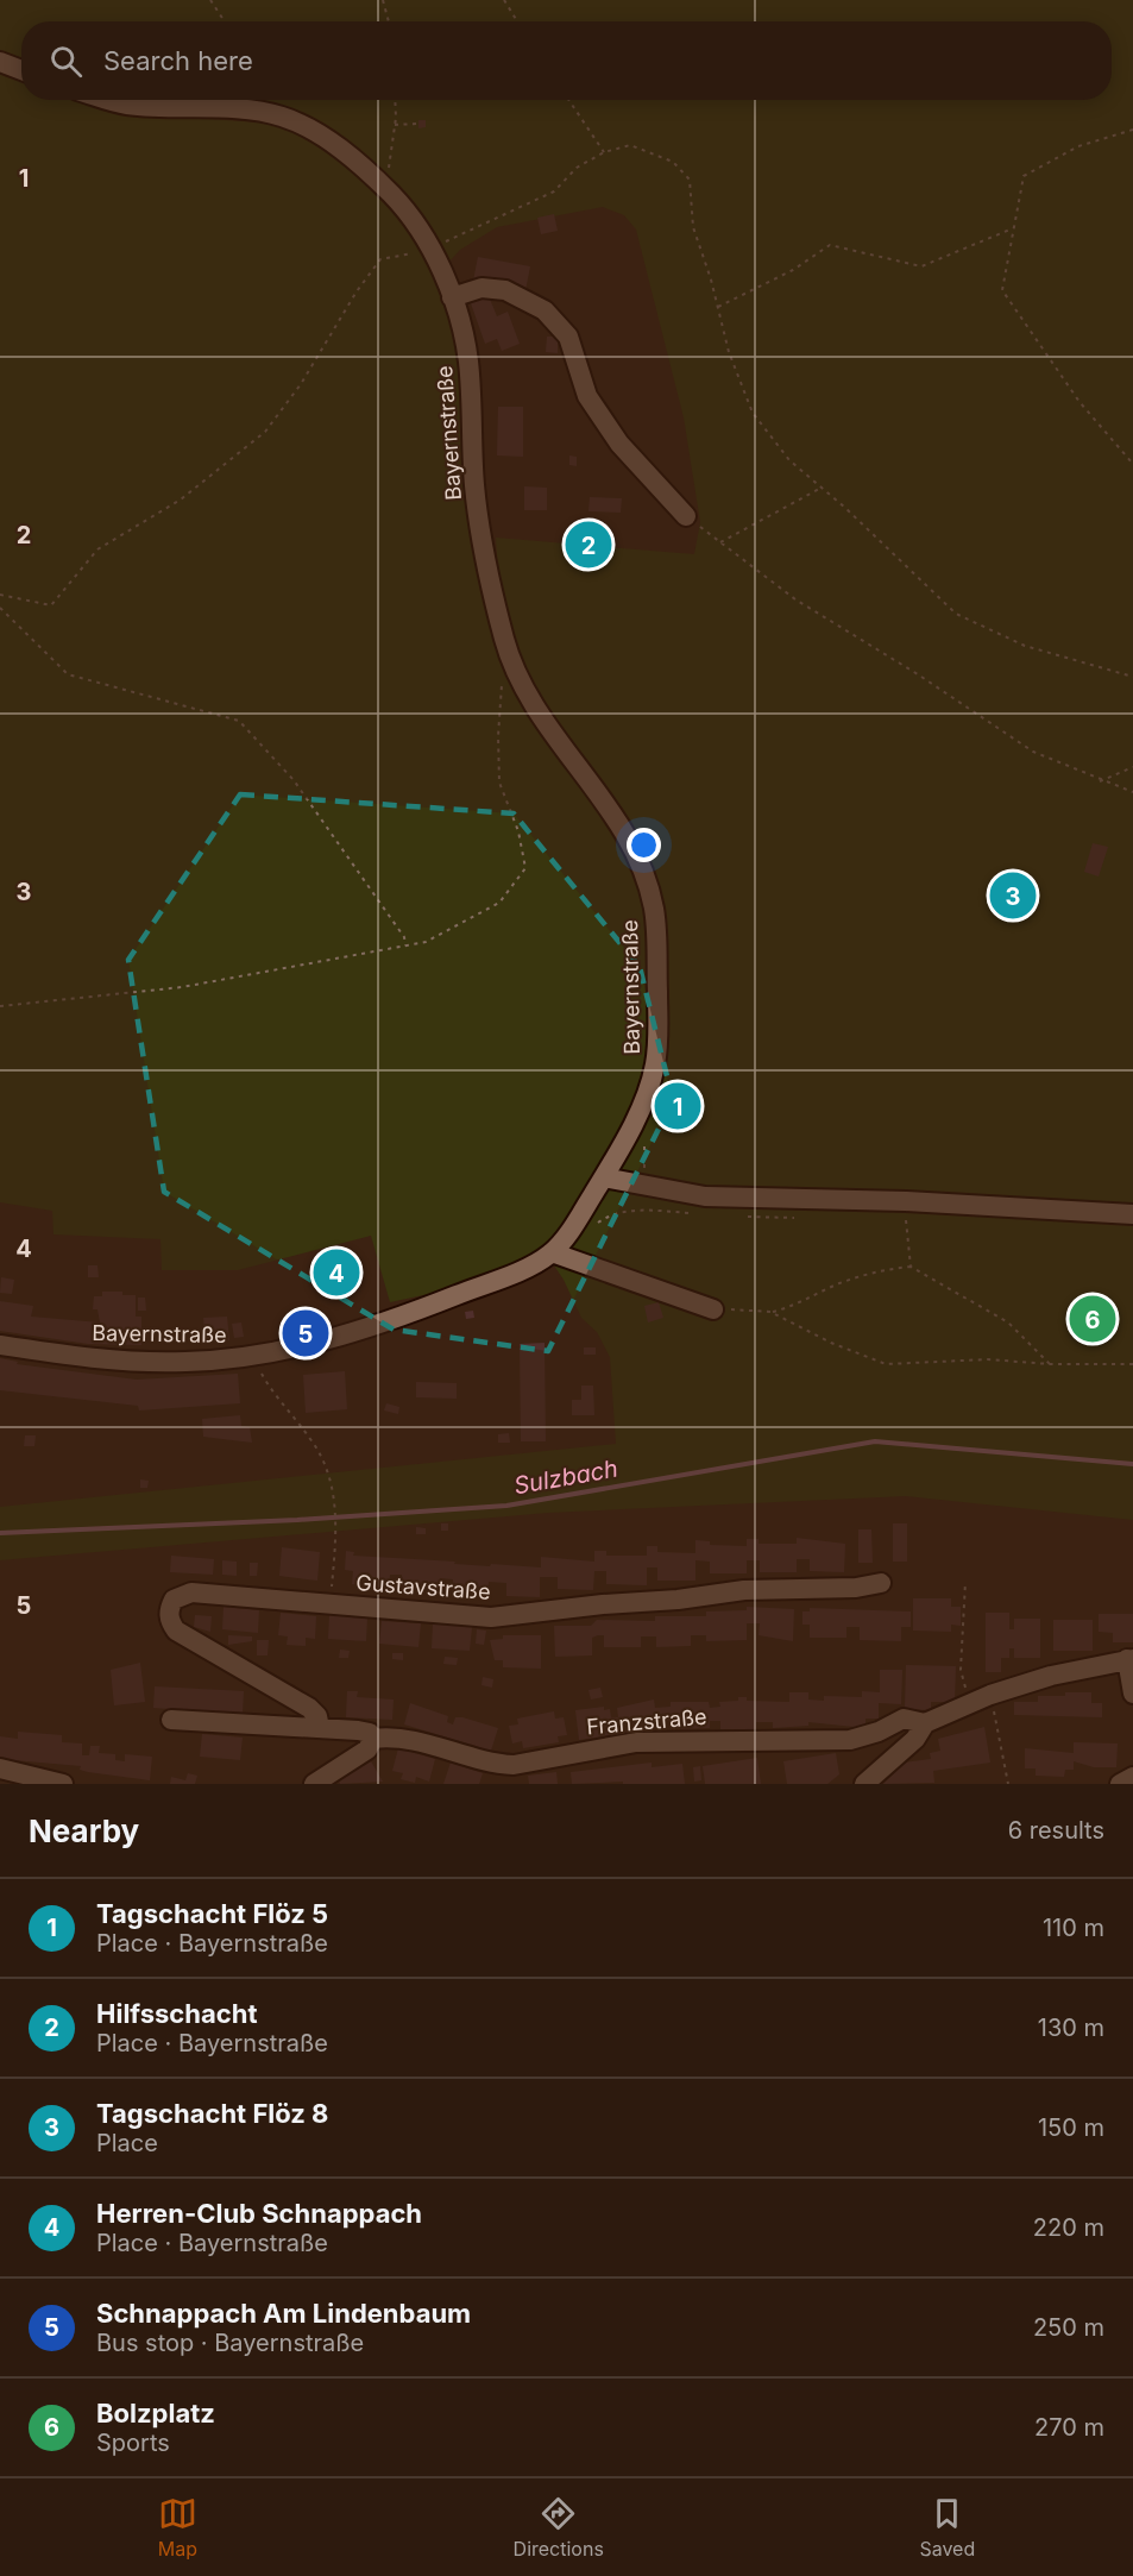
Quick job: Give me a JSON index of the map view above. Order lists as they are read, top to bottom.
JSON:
{
  "streets": {
    "street": ["Bayernstraße", "Gustavstraße", "Franzstraße"]
  },
  "crossings": [
    ["Gustavstraße", "Franzstraße"]
  ],
  "water": ["Sulzbach"],
  "page": {
    "search": "Search here",
    "pins": [
      "2",
      "3",
      "1",
      "4",
      "6",
      "5"
    ],
    "heading": ["Nearby", "6 results"],
    "list": [
      {
        "mark": "1",
        "name": "Tagschacht Flöz 5",
        "note": "Place · Bayernstraße",
        "value": "110 m"
      },
      {
        "mark": "2",
        "name": "Hilfsschacht",
        "note": "Place · Bayernstraße",
        "value": "130 m"
      },
      {
        "mark": "3",
        "name": "Tagschacht Flöz 8",
        "note": "Place",
        "value": "150 m"
      },
      {
        "mark": "4",
        "name": "Herren-Club Schnappach",
        "note": "Place · Bayernstraße",
        "value": "220 m"
      },
      {
        "mark": "5",
        "name": "Schnappach Am Lindenbaum",
        "note": "Bus stop · Bayernstraße",
        "value": "250 m"
      },
      {
        "mark": "6",
        "name": "Bolzplatz",
        "note": "Sports",
        "value": "270 m"
      }
    ],
    "nav": ["Map", "Directions", "Saved"]
  },
  "grid": {
    "rows": [
      "1",
      "2",
      "3",
      "4",
      "5"
    ]
  }
}
